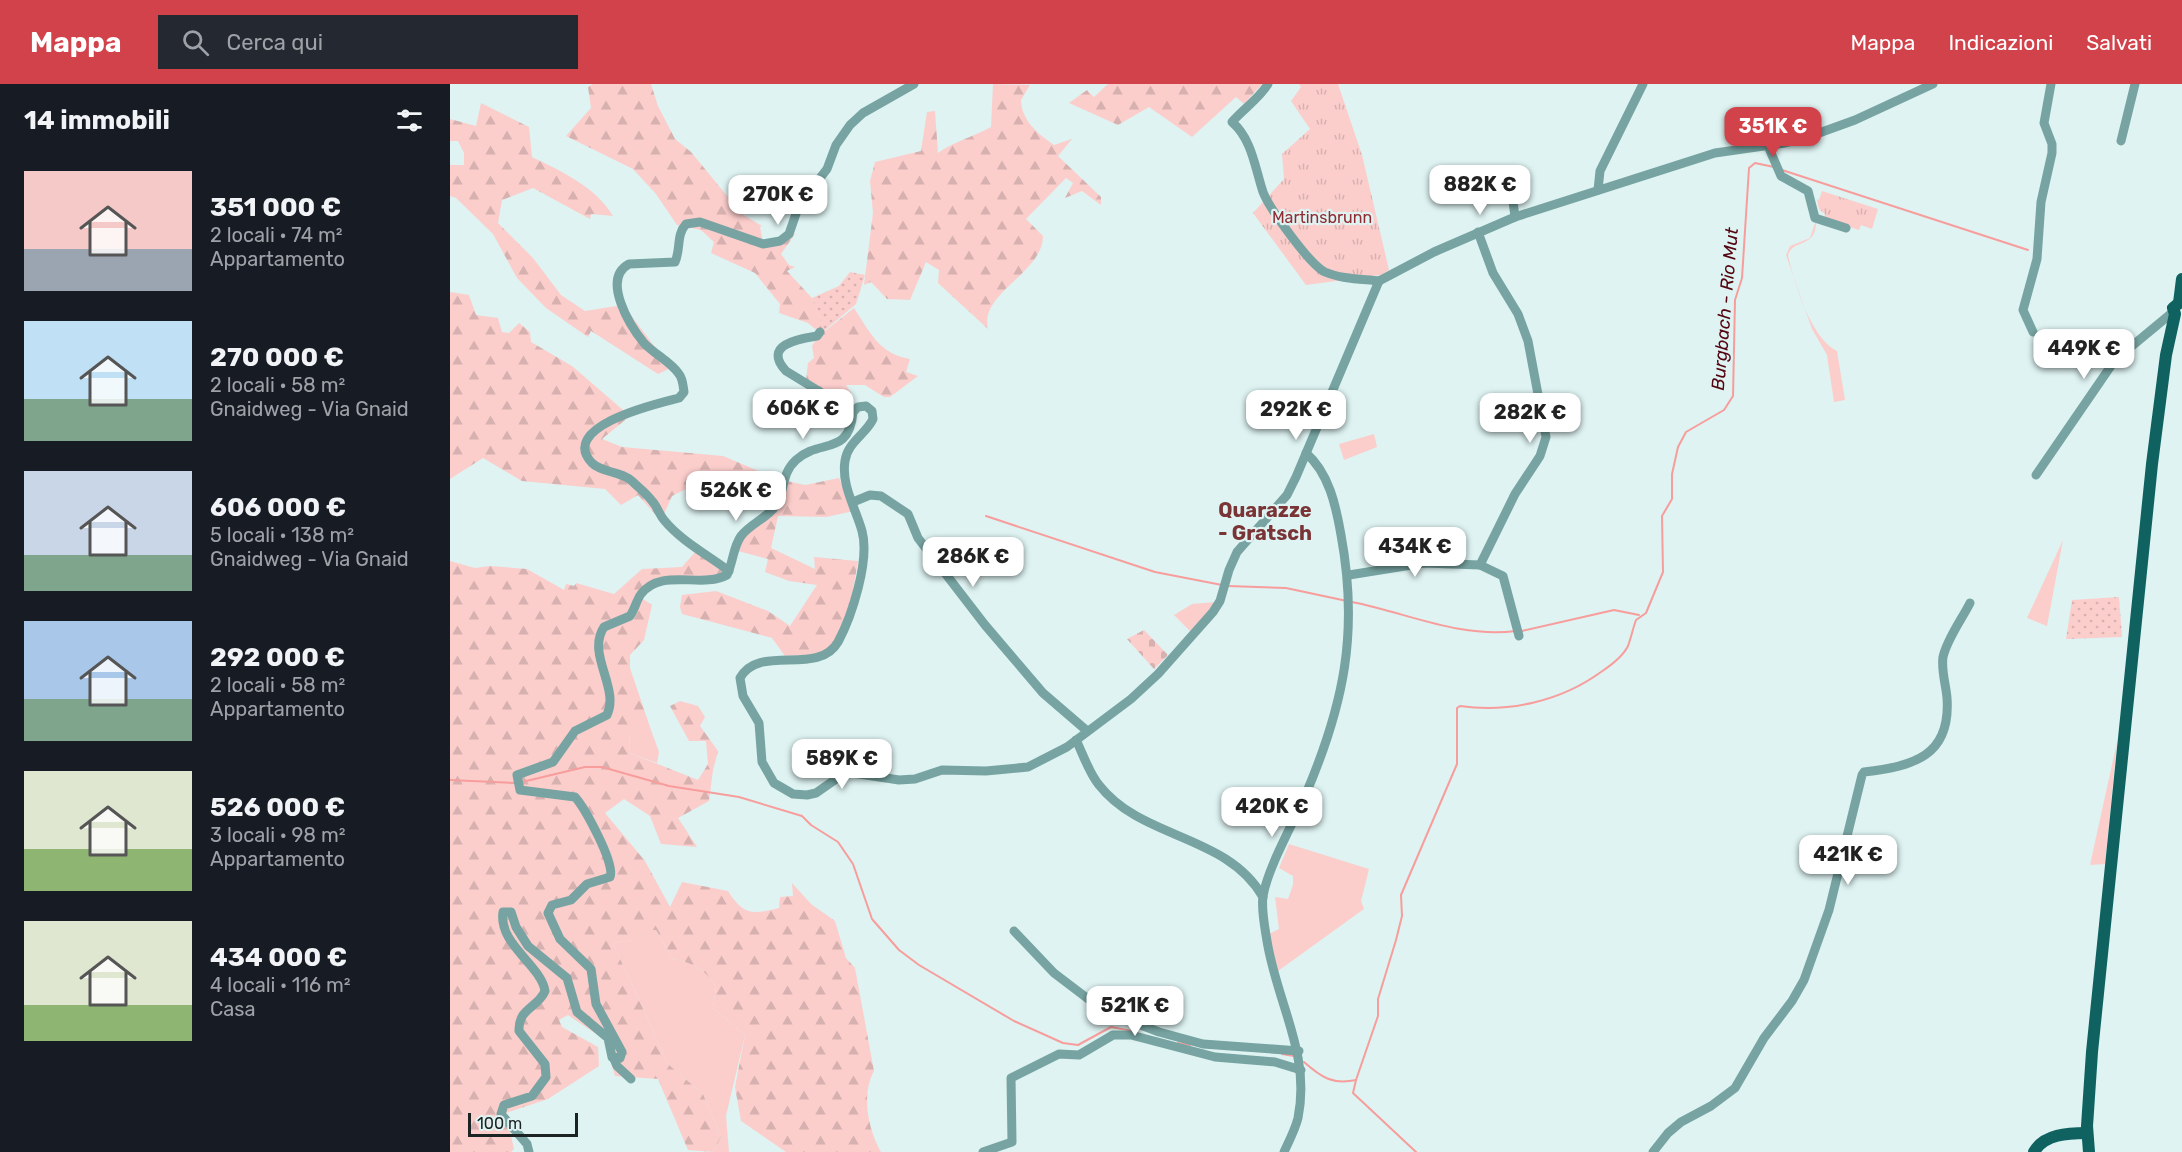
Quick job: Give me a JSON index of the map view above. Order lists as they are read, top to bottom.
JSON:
{
  "districts": ["Quarazze - Gratsch"],
  "water": ["Burgbach - Rio Mut"],
  "parks": ["Martinsbrunn"],
  "scale_bar": "100 m",
  "page": {
    "header": "Mappa",
    "search": "Cerca qui",
    "nav": ["Mappa", "Indicazioni", "Salvati"],
    "heading": "14 immobili",
    "price": [
      "351K €",
      "882K €",
      "270K €",
      "449K €",
      "606K €",
      "292K €",
      "282K €",
      "526K €",
      "434K €",
      "286K €",
      "589K €",
      "420K €",
      "421K €",
      "521K €"
    ],
    "list": [
      {
        "name": "351 000 €",
        "note": "2 locali · 74 m² · Appartamento"
      },
      {
        "name": "270 000 €",
        "note": "2 locali · 58 m² · Gnaidweg - Via Gnaid"
      },
      {
        "name": "606 000 €",
        "note": "5 locali · 138 m² · Gnaidweg - Via Gnaid"
      },
      {
        "name": "292 000 €",
        "note": "2 locali · 58 m² · Appartamento"
      },
      {
        "name": "526 000 €",
        "note": "3 locali · 98 m² · Appartamento"
      },
      {
        "name": "434 000 €",
        "note": "4 locali · 116 m² · Casa"
      }
    ],
    "scale": "100 m"
  }
}
